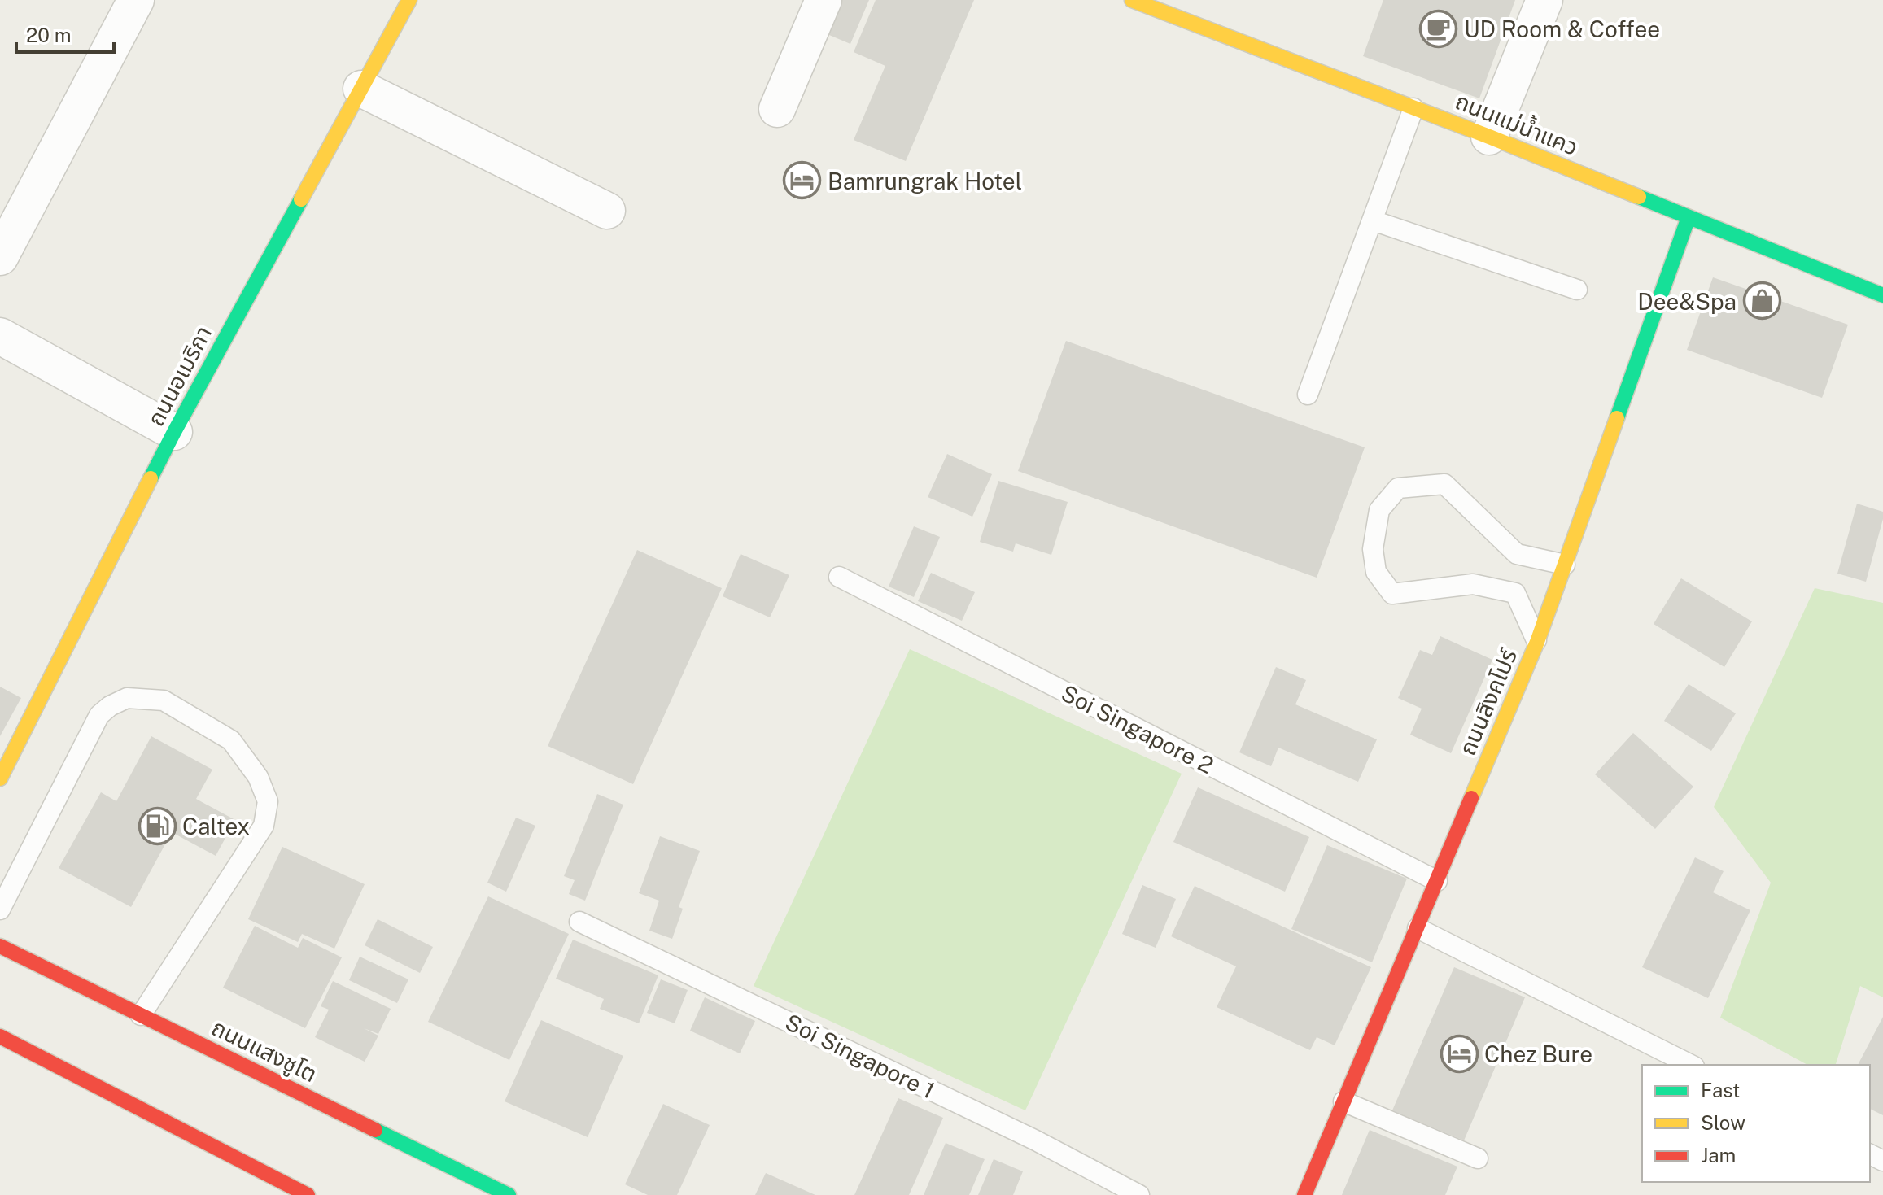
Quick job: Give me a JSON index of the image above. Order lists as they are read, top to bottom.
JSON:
{
  "streets": {
    "street": [
      "ถนนแม่น้ำแคว",
      "ถนนอเมริกา",
      "ถนนสิงคโปร์",
      "ถนนแสงชูโต"
    ],
    "lane": ["Soi Singapore 2", "Soi Singapore 1"]
  },
  "crossings": [
    ["ถนนแม่น้ำแคว", "ถนนสิงคโปร์"],
    ["ถนนสิงคโปร์", "Soi Singapore 2"]
  ],
  "places": {
    "cafe": ["UD Room & Coffee"],
    "hotel": ["Bamrungrak Hotel", "Chez Bure"],
    "shop": ["Dee&Spa"],
    "fuel station": ["Caltex"]
  },
  "legend": ["Fast", "Slow", "Jam"],
  "scale_bar": "20 m"
}
